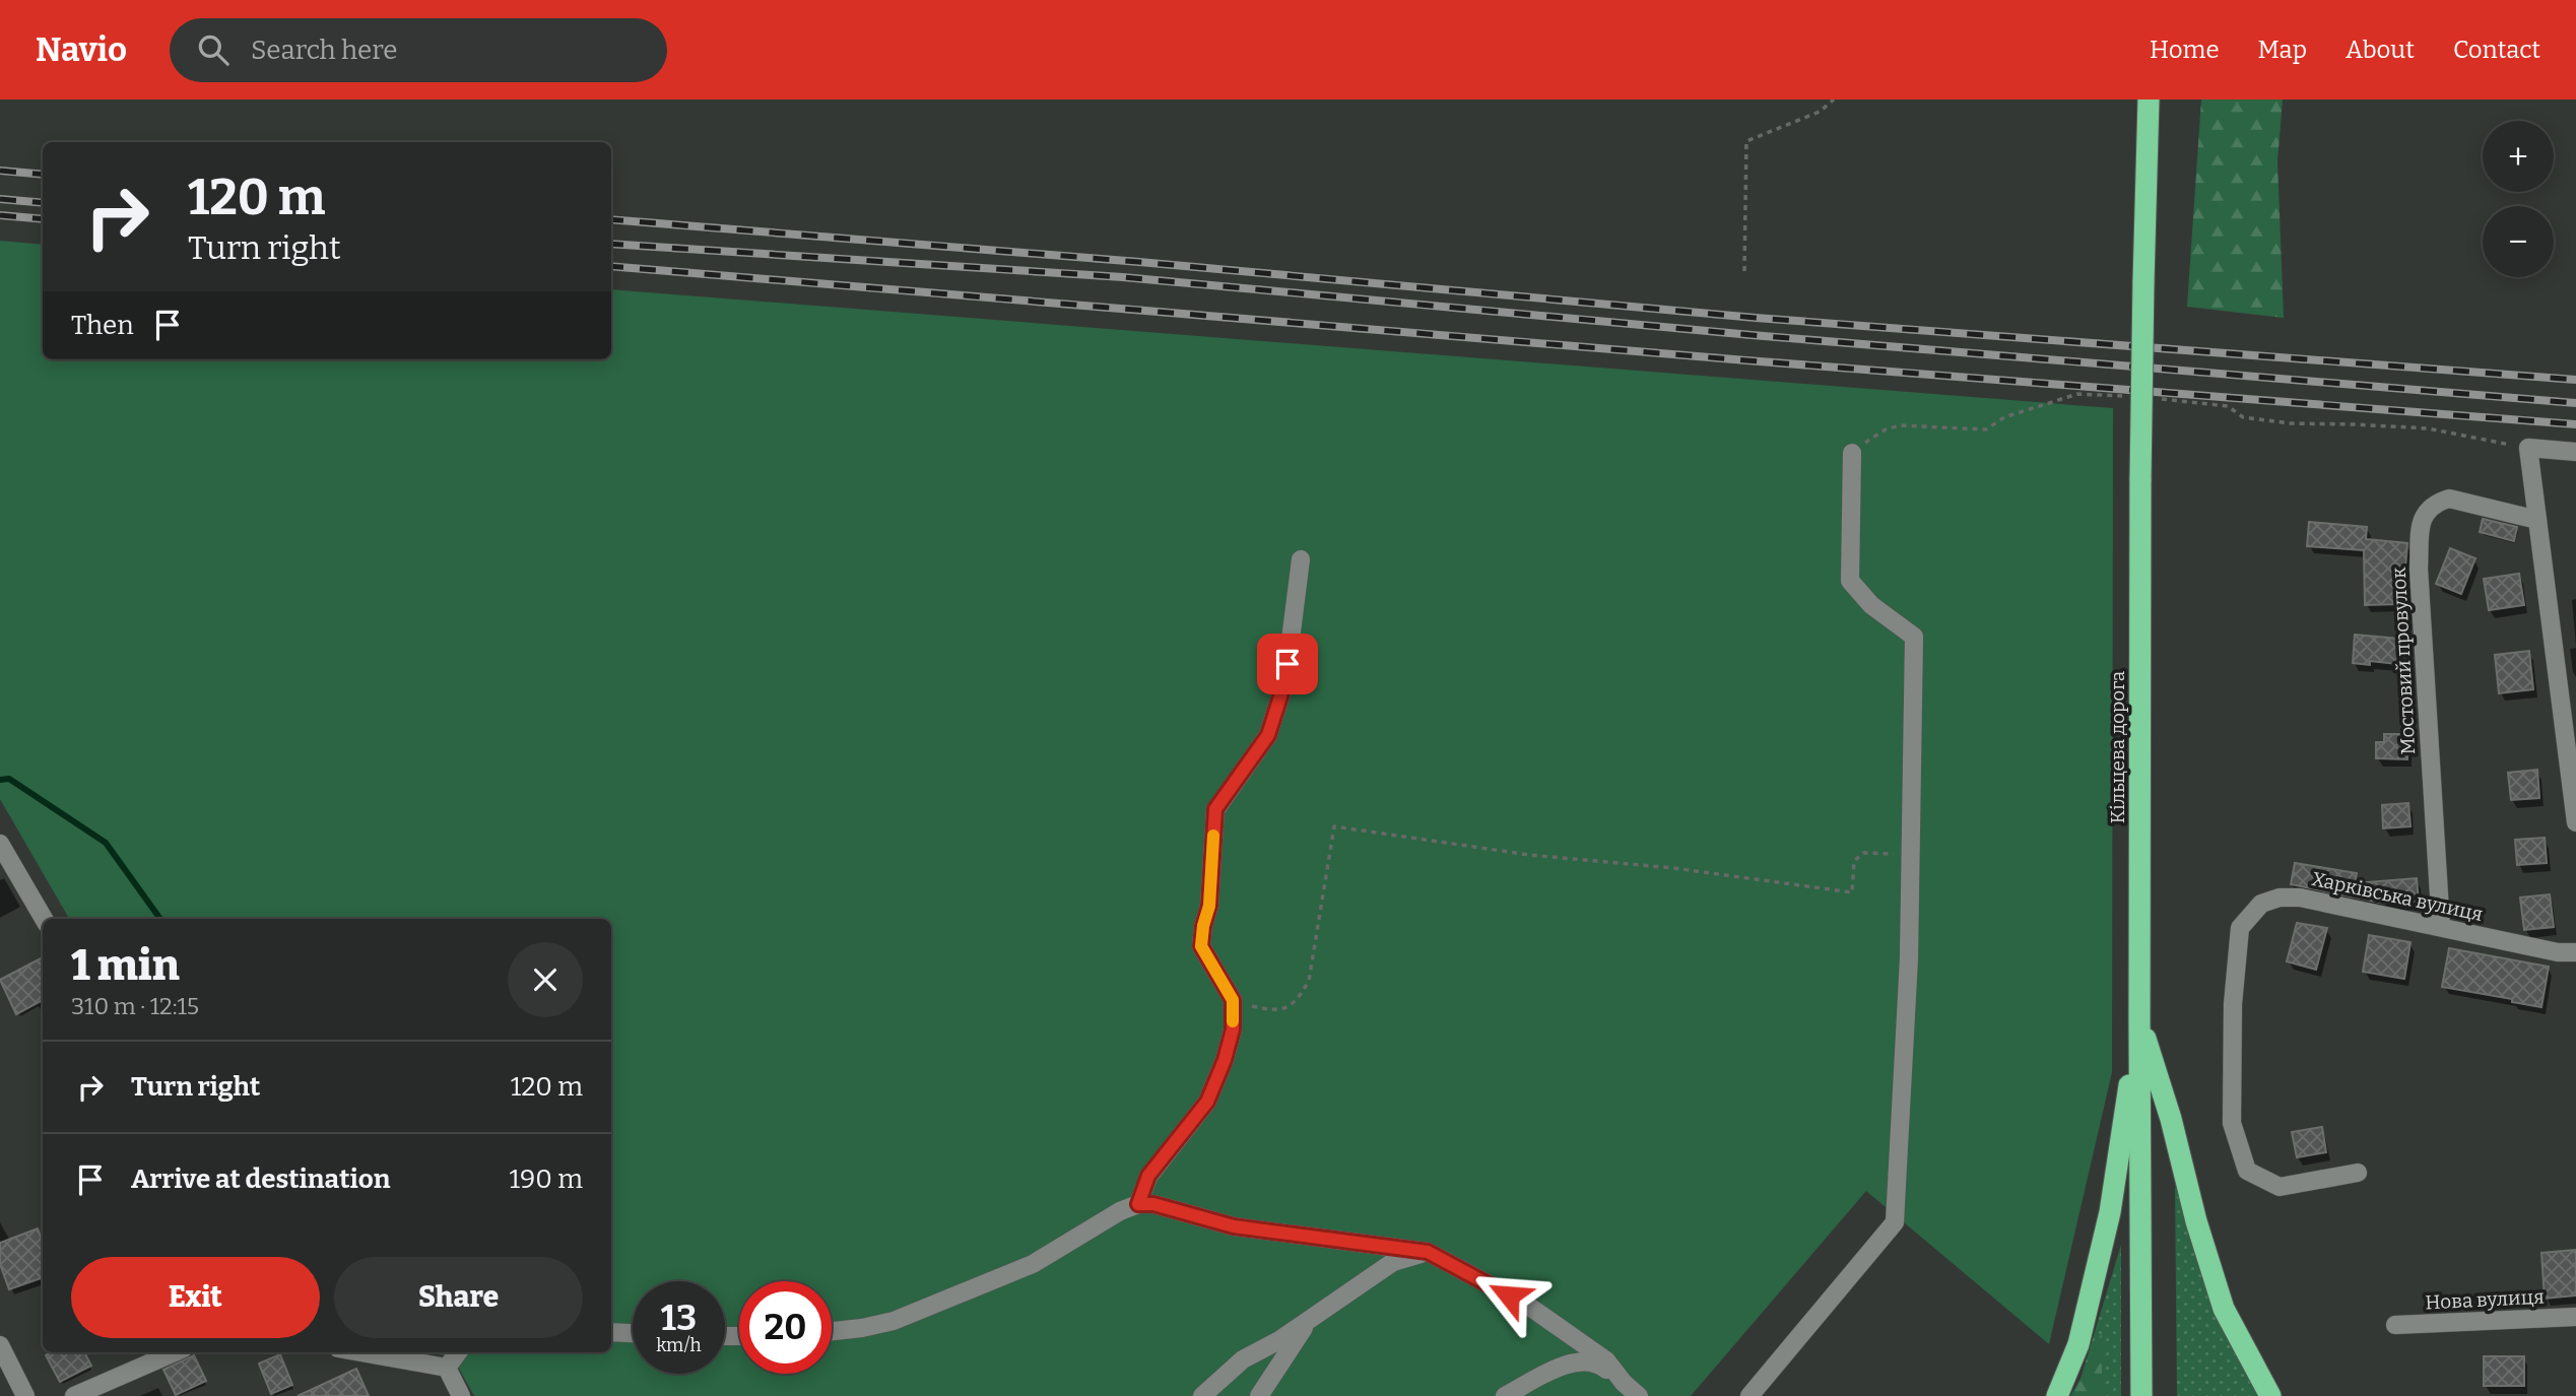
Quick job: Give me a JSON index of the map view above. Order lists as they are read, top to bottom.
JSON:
{
  "streets": {
    "highway": ["Кільцева дорога"],
    "street": ["Мостовий провулок", "Харківська вулиця", "Нова вулиця"]
  },
  "crossings": [
    ["Мостовий провулок", "Харківська вулиця"]
  ],
  "page": {
    "header": "Navio",
    "search": "Search here",
    "nav": [
      "Home",
      "Map",
      "About",
      "Contact"
    ],
    "map_buttons": ["+", "−"],
    "turn": ["120 m", "Turn right"],
    "then": "Then",
    "heading": ["1 min", "310 m · 12:15"],
    "list": [
      {
        "name": "Turn right",
        "value": "120 m"
      },
      {
        "name": "Arrive at destination",
        "value": "190 m"
      }
    ],
    "buttons": ["Exit", "Share"],
    "speed": "13 km/h",
    "limit": "20"
  }
}
